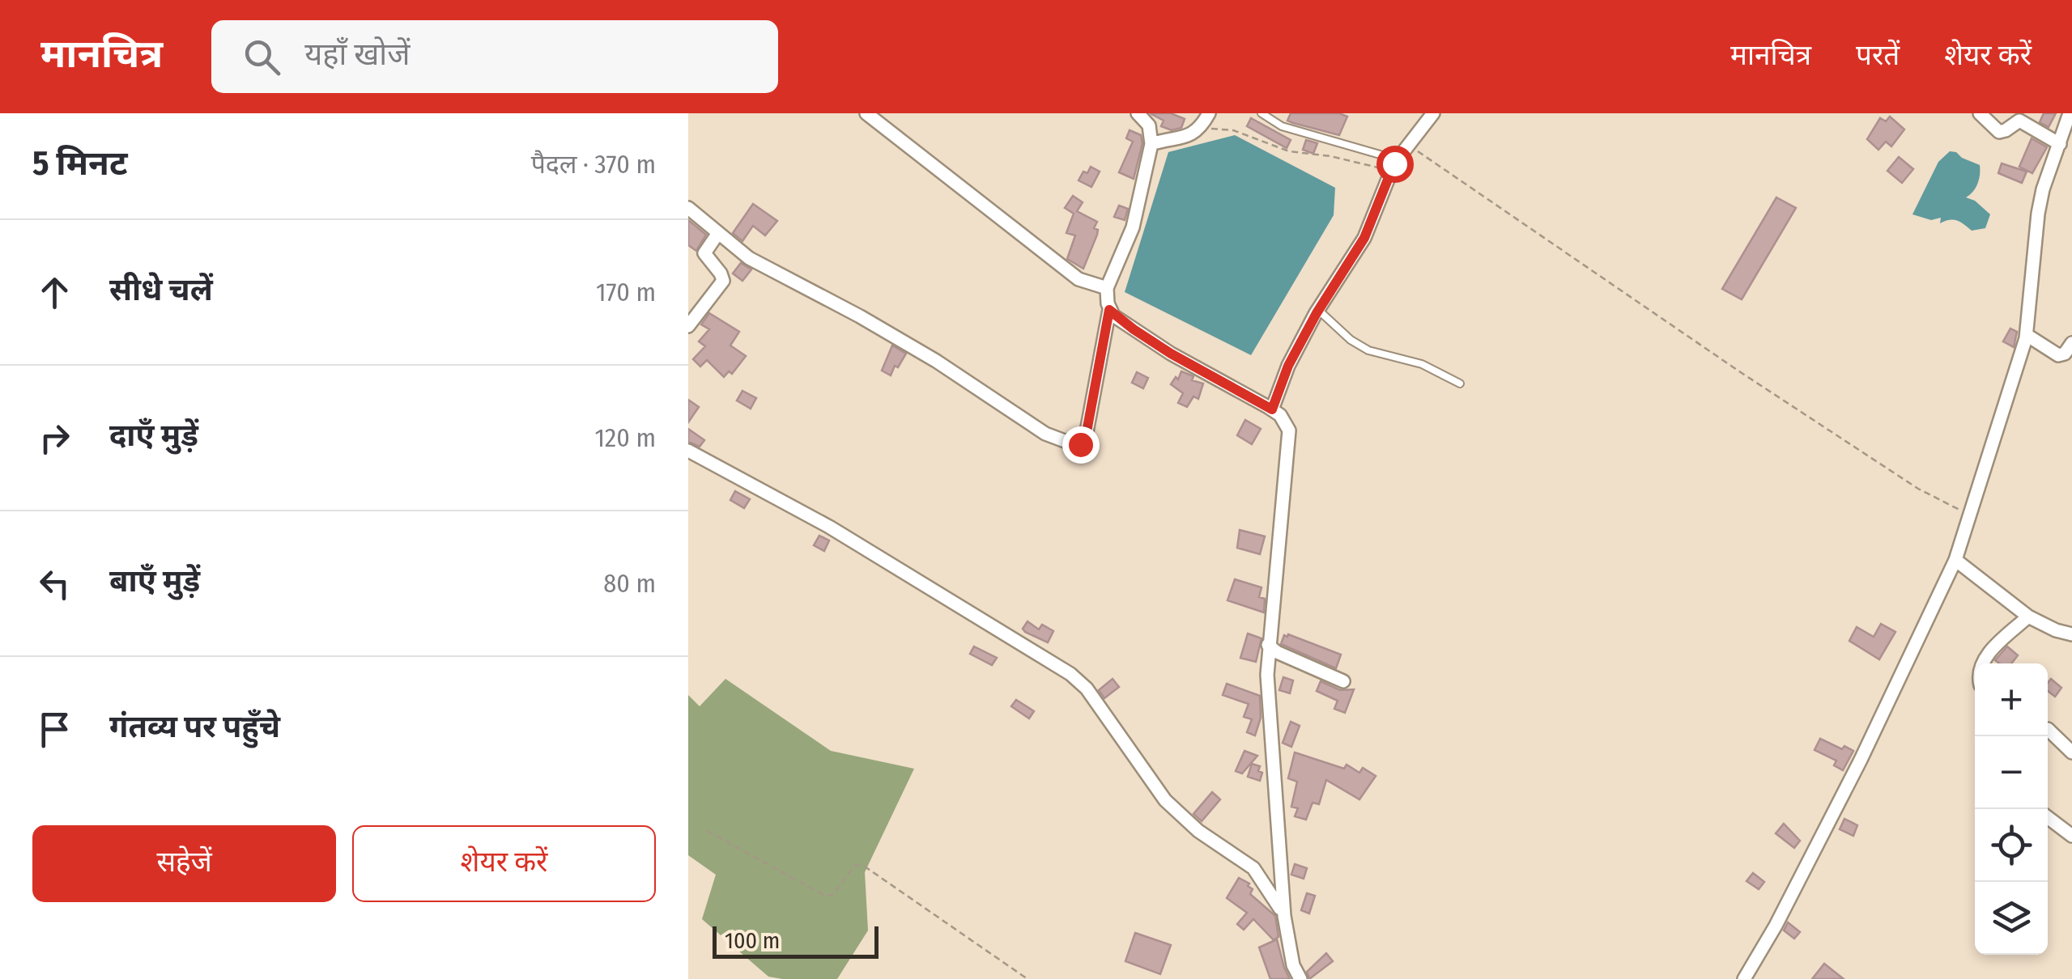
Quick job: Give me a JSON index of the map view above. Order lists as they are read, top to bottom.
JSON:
{
  "scale_bar": "100 m",
  "page": {
    "header": "मानचित्र",
    "search": "यहाँ खोजें",
    "nav": ["मानचित्र", "परतें", "शेयर करें"],
    "heading": ["5 मिनट", "पैदल · 370 m"],
    "list": [
      ["सीधे चलें", "170 m"],
      ["दाएँ मुड़ें", "120 m"],
      ["बाएँ मुड़ें", "80 m"],
      "गंतव्य पर पहुँचे"
    ],
    "map_buttons": ["+", "−"],
    "buttons": ["सहेजें", "शेयर करें"],
    "scale": "100 m"
  }
}
